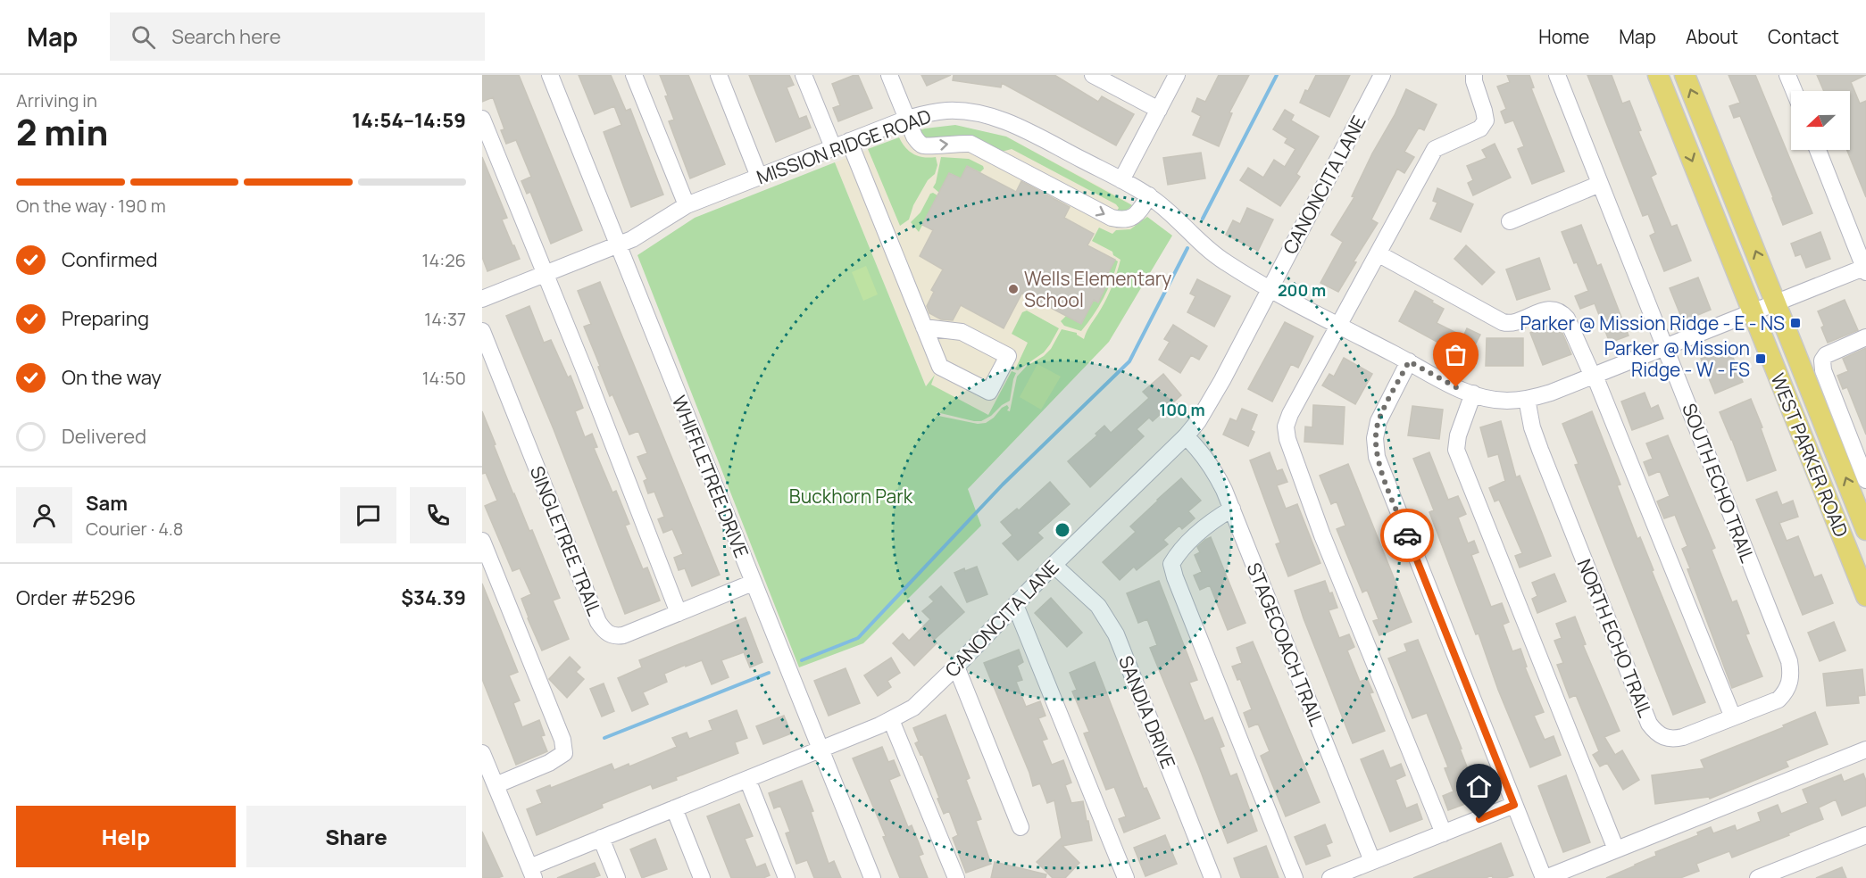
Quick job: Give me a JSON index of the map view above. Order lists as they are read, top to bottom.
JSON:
{
  "streets": {
    "main road": ["WEST PARKER ROAD"],
    "street": [
      "MISSION RIDGE ROAD",
      "CANONCITA LANE",
      "WHIFFLETREE DRIVE",
      "SOUTH ECHO TRAIL",
      "SINGLETREE TRAIL",
      "NORTH ECHO TRAIL",
      "STAGECOACH TRAIL",
      "SANDIA DRIVE"
    ]
  },
  "crossings": [
    ["MISSION RIDGE ROAD", "CANONCITA LANE"],
    ["MISSION RIDGE ROAD", "WEST PARKER ROAD"],
    ["MISSION RIDGE ROAD", "WHIFFLETREE DRIVE"],
    ["MISSION RIDGE ROAD", "SOUTH ECHO TRAIL"],
    ["MISSION RIDGE ROAD", "NORTH ECHO TRAIL"],
    ["CANONCITA LANE", "WHIFFLETREE DRIVE"],
    ["CANONCITA LANE", "STAGECOACH TRAIL"],
    ["CANONCITA LANE", "SANDIA DRIVE"],
    ["WHIFFLETREE DRIVE", "SINGLETREE TRAIL"],
    ["SOUTH ECHO TRAIL", "NORTH ECHO TRAIL"]
  ],
  "parks": ["Buckhorn Park"],
  "places": {
    "other": ["Wells Elementary School"],
    "transit": ["Parker @ Mission Ridge - E - NS", "Parker @ Mission Ridge - W - FS"]
  },
  "north": "left",
  "page": {
    "header": "Map",
    "search": "Search here",
    "nav": [
      "Home",
      "Map",
      "About",
      "Contact"
    ],
    "heading": ["2 min", "Arriving in", "14:54–14:59"],
    "panel": [
      "Sam",
      "Courier · 4.8",
      "Order #5296",
      "$34.39"
    ],
    "bar": "On the way · 190 m",
    "list": [
      ["Confirmed", "14:26"],
      ["Preparing", "14:37"],
      ["On the way", "14:50"],
      "Delivered"
    ],
    "buttons": ["Help", "Share"]
  },
  "rings": ["200 m", "100 m"]
}
